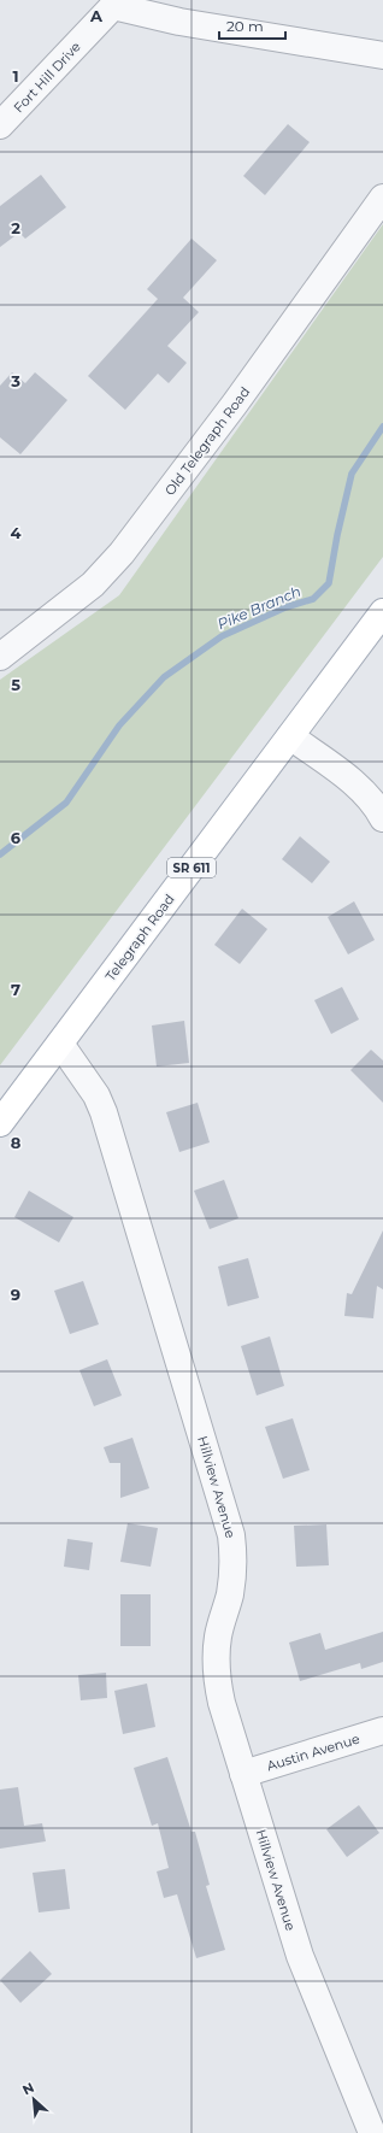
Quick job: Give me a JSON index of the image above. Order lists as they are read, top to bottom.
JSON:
{
  "streets": {
    "main road": ["SR 611", "Telegraph Road"],
    "street": [
      "Fort Hill Drive",
      "Old Telegraph Road",
      "Hillview Avenue",
      "Austin Avenue"
    ]
  },
  "crossings": [
    ["Telegraph Road", "Hillview Avenue"],
    ["Hillview Avenue", "Austin Avenue"]
  ],
  "water": ["Pike Branch"],
  "scale_bar": "20 m",
  "north": "top left",
  "grid": {
    "columns": ["A"],
    "rows": [
      "1",
      "2",
      "3",
      "4",
      "5",
      "6",
      "7",
      "8",
      "9"
    ]
  }
}
